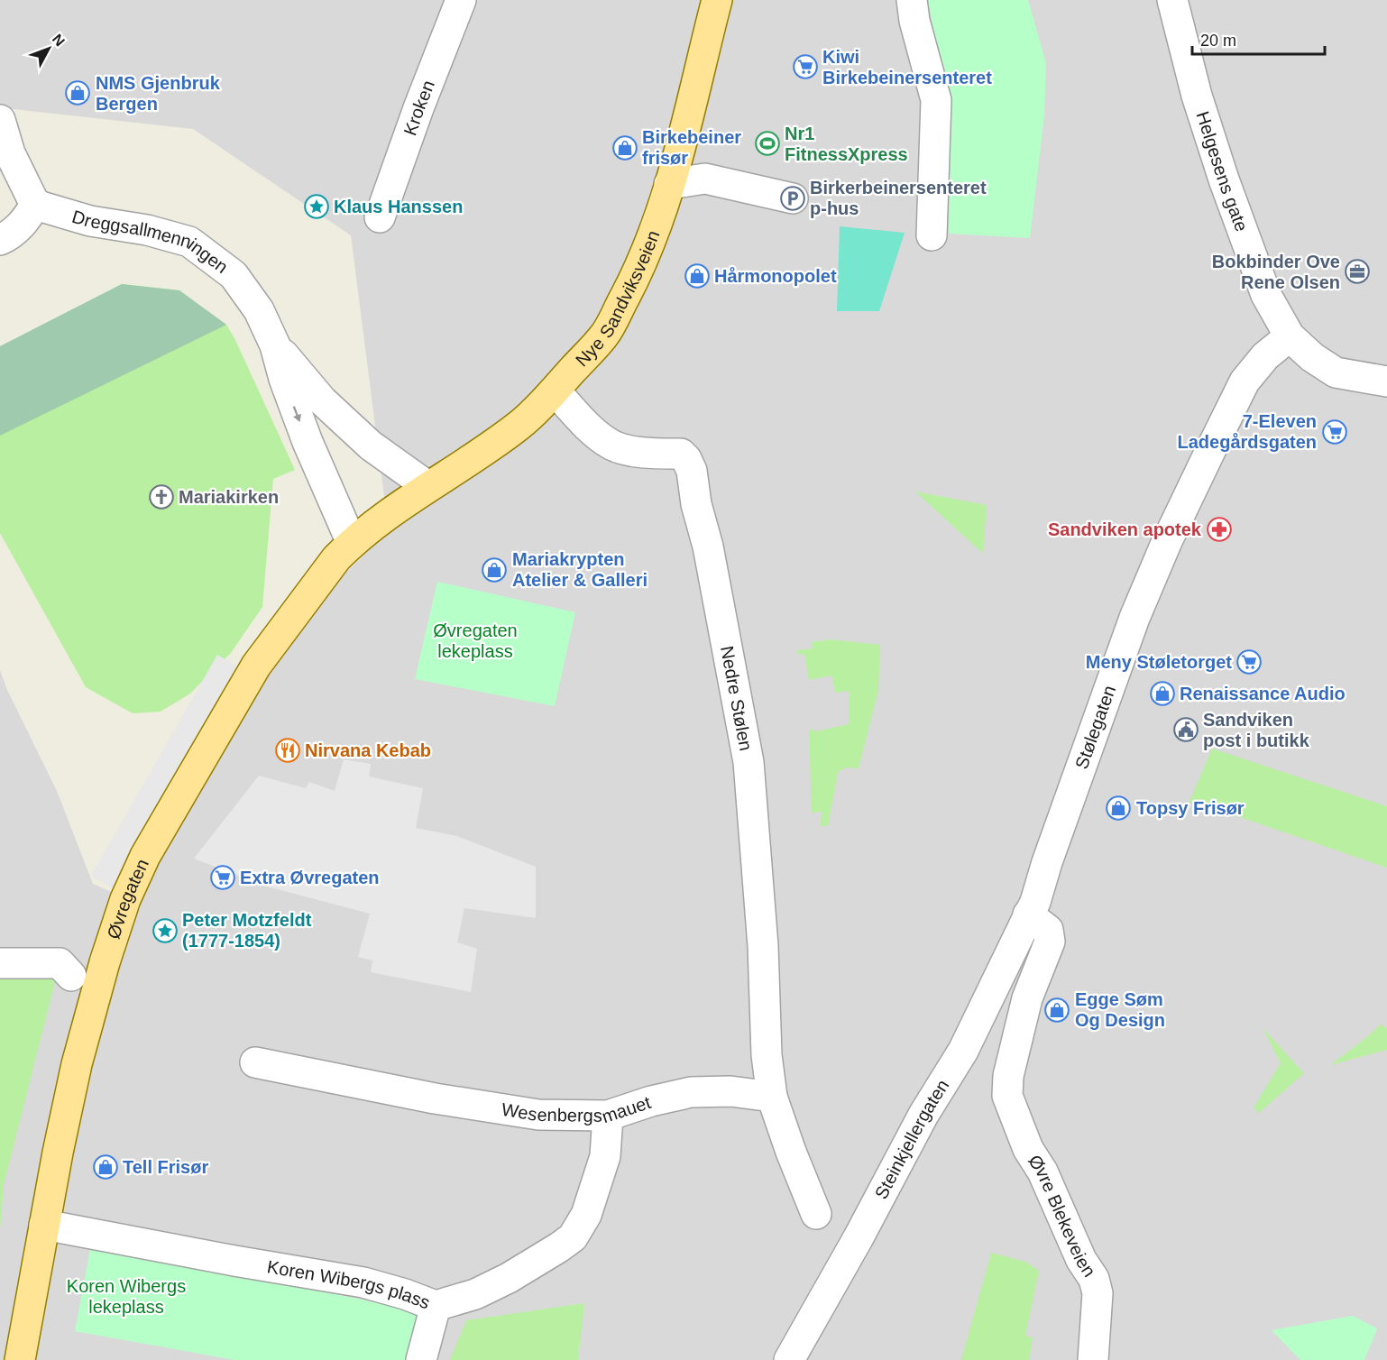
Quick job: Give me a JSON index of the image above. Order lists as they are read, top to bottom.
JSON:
{
  "streets": {
    "main road": ["Nye Sandviksveien", "Øvregaten"],
    "street": [
      "Kroken",
      "Helgesens gate",
      "Dreggsallmenningen",
      "Nedre Stølen",
      "Stølegaten",
      "Wesenbergsmauet",
      "Steinkjellergaten",
      "Øvre Blekeveien",
      "Koren Wibergs plass"
    ]
  },
  "crossings": [
    ["Helgesens gate", "Stølegaten"],
    ["Dreggsallmenningen", "Nye Sandviksveien"],
    ["Dreggsallmenningen", "Øvregaten"],
    ["Nye Sandviksveien", "Nedre Stølen"],
    ["Nye Sandviksveien", "Øvregaten"],
    ["Nedre Stølen", "Wesenbergsmauet"],
    ["Stølegaten", "Steinkjellergaten"],
    ["Stølegaten", "Øvre Blekeveien"],
    ["Øvregaten", "Koren Wibergs plass"],
    ["Wesenbergsmauet", "Koren Wibergs plass"],
    ["Steinkjellergaten", "Øvre Blekeveien"]
  ],
  "parks": ["Øvregaten lekeplass", "Koren Wibergs lekeplass"],
  "places": {
    "supermarket": [
      "Kiwi Birkebeinersenteret",
      "7-Eleven Ladegårdsgaten",
      "Meny Støletorget",
      "Extra Øvregaten"
    ],
    "shop": [
      "NMS Gjenbruk Bergen",
      "Birkebeiner frisør",
      "Hårmonopolet",
      "Mariakrypten Atelier & Galleri",
      "Renaissance Audio",
      "Topsy Frisør",
      "Egge Søm Og Design",
      "Tell Frisør"
    ],
    "sports": ["Nr1 FitnessXpress"],
    "parking": ["Birkerbeinersenteret p-hus"],
    "place": ["Klaus Hanssen", "Peter Motzfeldt (1777-1854)"],
    "office": ["Bokbinder Ove Rene Olsen"],
    "church": ["Mariakirken"],
    "pharmacy": ["Sandviken apotek"],
    "public building": ["Sandviken post i butikk"],
    "restaurant": ["Nirvana Kebab"]
  },
  "scale_bar": "20 m",
  "north": "top right"
}
